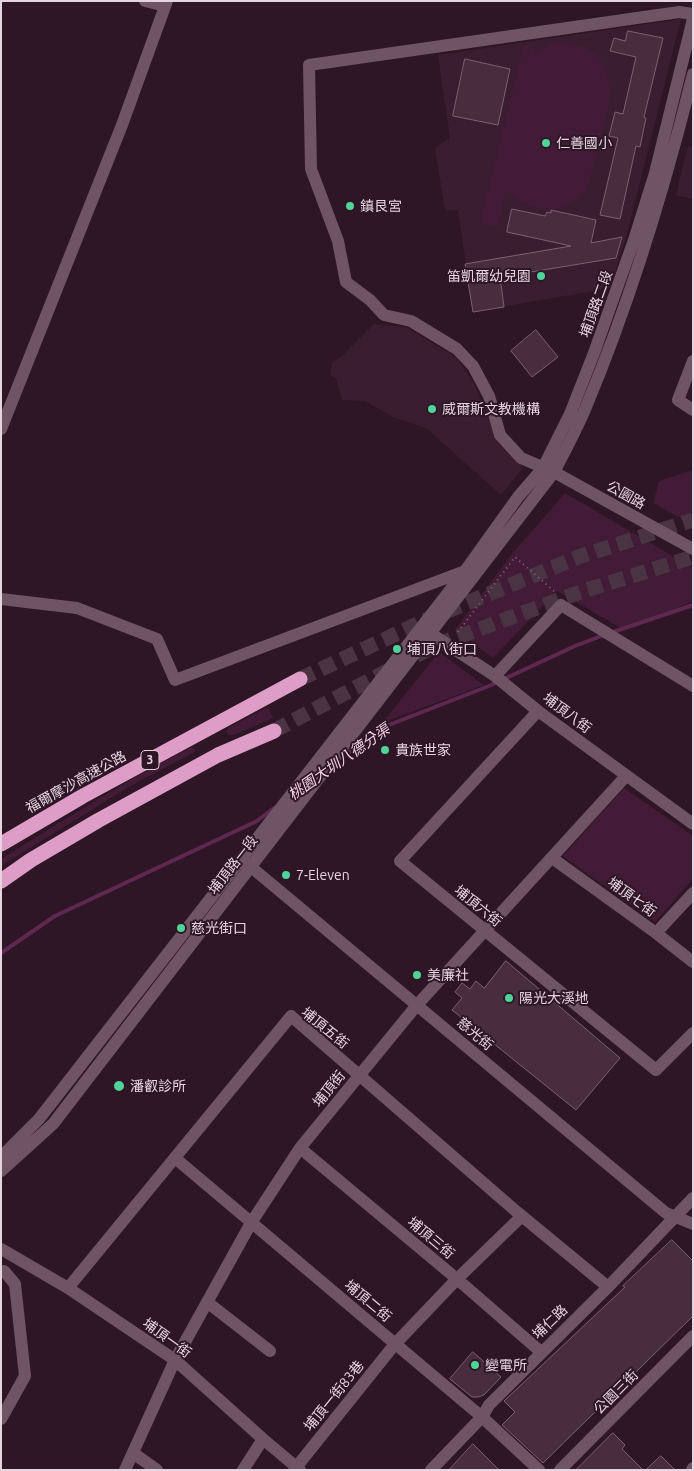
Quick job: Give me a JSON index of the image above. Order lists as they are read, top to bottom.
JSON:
{
  "streets": {
    "highway": ["3", "福爾摩沙高速公路"],
    "street": [
      "埔頂路二段",
      "公園路",
      "埔頂八街",
      "埔頂路一段",
      "埔頂七街",
      "埔頂六街",
      "埔頂五街",
      "慈光街",
      "埔頂街",
      "埔頂三街",
      "埔頂二街",
      "埔仁路",
      "埔頂一街",
      "公園三街",
      "埔頂一街83巷"
    ]
  },
  "crossings": [
    ["埔頂路二段", "公園路"],
    ["埔頂路二段", "埔頂路一段"],
    ["埔頂八街", "埔頂路一段"],
    ["埔頂八街", "埔頂六街"],
    ["埔頂八街", "埔頂街"],
    ["埔頂路一段", "慈光街"],
    ["埔頂七街", "埔頂街"],
    ["埔頂六街", "埔頂街"],
    ["埔頂五街", "埔頂街"],
    ["埔頂五街", "埔頂二街"],
    ["埔頂五街", "埔仁路"],
    ["埔頂五街", "埔頂一街"],
    ["埔頂五街", "埔頂一街83巷"],
    ["慈光街", "埔頂街"],
    ["慈光街", "埔仁路"],
    ["埔頂街", "埔頂三街"],
    ["埔頂街", "埔頂二街"],
    ["埔頂街", "埔頂一街"],
    ["埔頂三街", "埔仁路"],
    ["埔頂三街", "埔頂一街83巷"],
    ["埔頂二街", "埔仁路"],
    ["埔頂二街", "埔頂一街83巷"],
    ["埔頂一街", "埔頂一街83巷"]
  ],
  "water": ["桃園大圳八德分渠"],
  "places": [
    "仁善國小",
    "鎮艮宮",
    "笛凱爾幼兒園",
    "威爾斯文教機構",
    "埔頂八街口",
    "貴族世家",
    "7-Eleven",
    "慈光街口",
    "美廉社",
    "陽光大溪地",
    "潘叡診所",
    "變電所"
  ]
}
